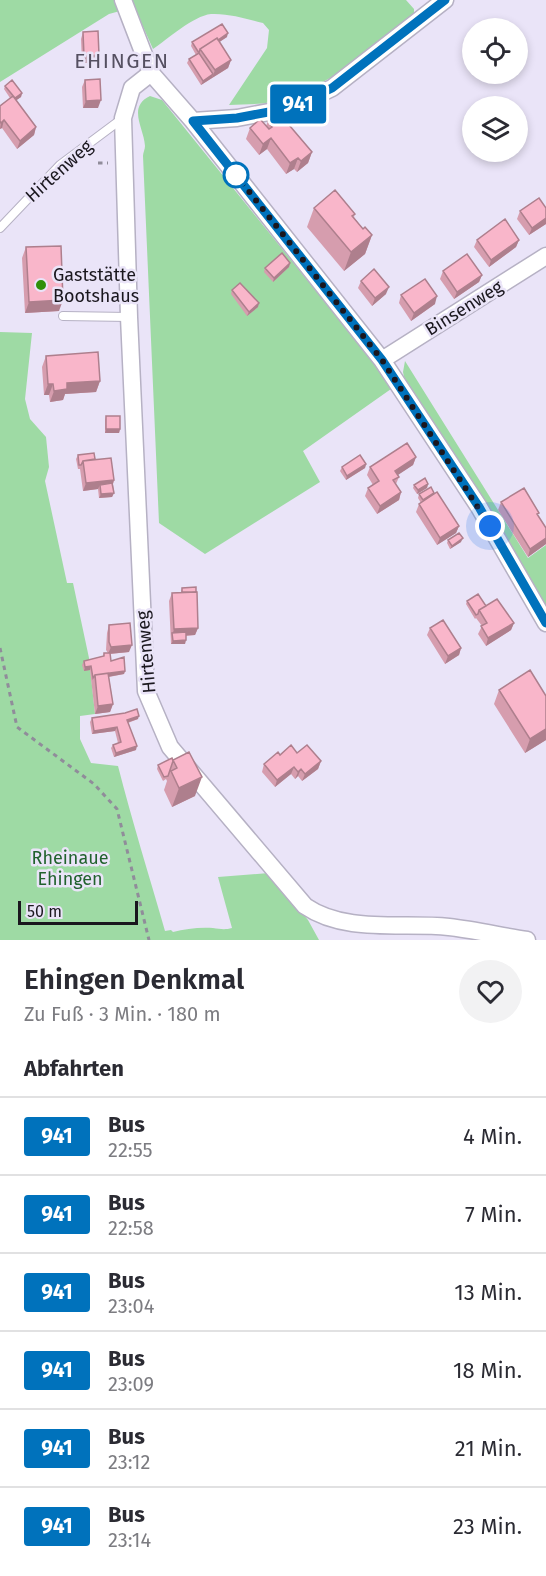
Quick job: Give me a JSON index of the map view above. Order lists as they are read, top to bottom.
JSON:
{
  "streets": {
    "street": ["Hirtenweg", "Binsenweg"]
  },
  "districts": ["EHINGEN"],
  "parks": ["Rheinaue Ehingen"],
  "places": ["Gaststätte Bootshaus"],
  "lines": ["bus line 941"],
  "scale_bar": "50 m",
  "page": {
    "on_map": "941",
    "scale": "50 m",
    "heading": [
      ["Ehingen Denkmal", "Zu Fuß · 3 Min. · 180 m"],
      "Abfahrten"
    ],
    "list": [
      {
        "mark": "941",
        "name": "Bus",
        "note": "22:55",
        "value": "4 Min."
      },
      {
        "mark": "941",
        "name": "Bus",
        "note": "22:58",
        "value": "7 Min."
      },
      {
        "mark": "941",
        "name": "Bus",
        "note": "23:04",
        "value": "13 Min."
      },
      {
        "mark": "941",
        "name": "Bus",
        "note": "23:09",
        "value": "18 Min."
      },
      {
        "mark": "941",
        "name": "Bus",
        "note": "23:12",
        "value": "21 Min."
      },
      {
        "mark": "941",
        "name": "Bus",
        "note": "23:14",
        "value": "23 Min."
      }
    ]
  }
}
